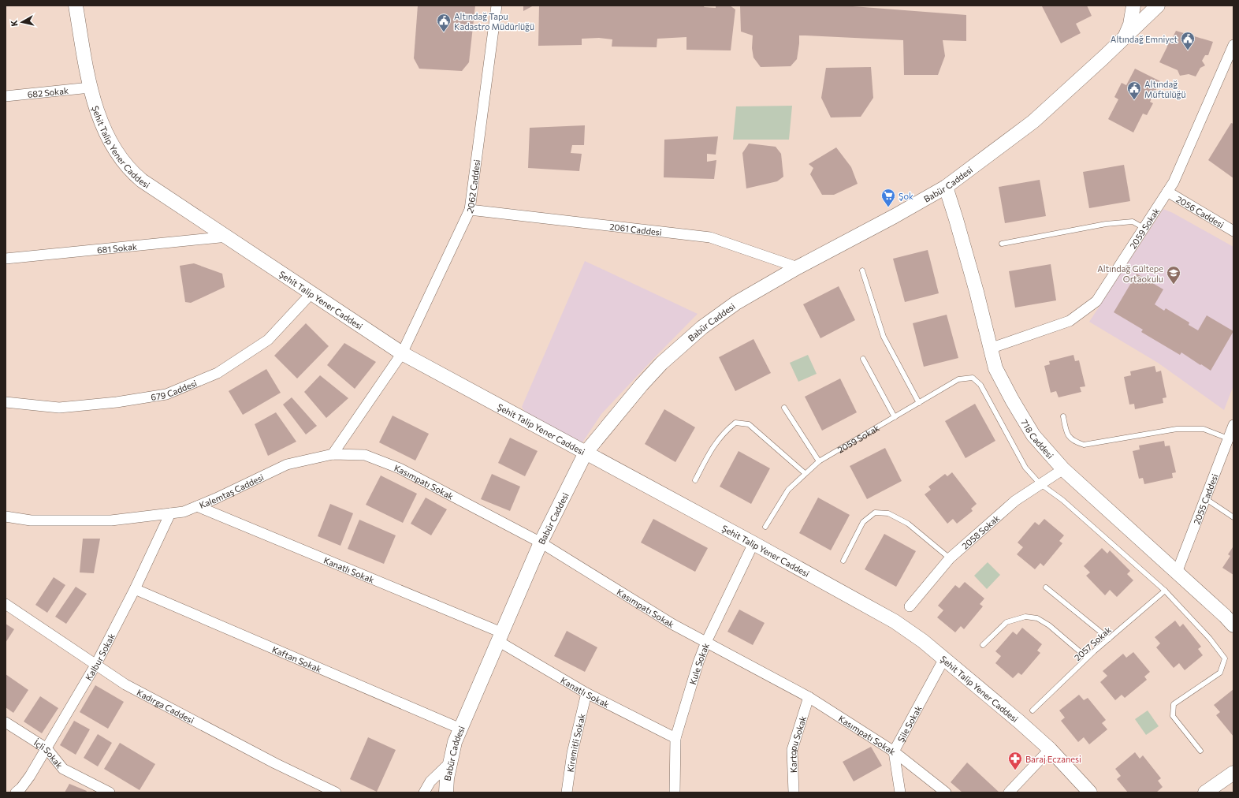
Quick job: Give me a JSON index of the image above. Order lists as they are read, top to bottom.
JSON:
{
  "streets": {
    "street": [
      "682 Sokak",
      "Şehit Talip Yener Caddesi",
      "Babür Caddesi",
      "2062 Caddesi",
      "2056 Caddesi",
      "2059 Sokak",
      "2061 Caddesi",
      "681 Sokak",
      "679 Caddesi",
      "718 Caddesi",
      "Kasımpatı Sokak",
      "Kalemtaş Caddesi",
      "2055 Caddesi",
      "2058 Sokak",
      "Kanatlı Sokak",
      "Kalbur Sokak",
      "Kaftan Sokak",
      "Kule Sokak",
      "Kadırga Caddesi",
      "Şile Sokak",
      "Kiremitli Sokak",
      "Kartopu Sokak",
      "İçli Sokak"
    ],
    "lane": ["2057 Sokak"]
  },
  "crossings": [
    ["682 Sokak", "Şehit Talip Yener Caddesi"],
    ["Şehit Talip Yener Caddesi", "Babür Caddesi"],
    ["Şehit Talip Yener Caddesi", "2062 Caddesi"],
    ["Şehit Talip Yener Caddesi", "681 Sokak"],
    ["Şehit Talip Yener Caddesi", "679 Caddesi"],
    ["Şehit Talip Yener Caddesi", "Kule Sokak"],
    ["Şehit Talip Yener Caddesi", "Şile Sokak"],
    ["Babür Caddesi", "2061 Caddesi"],
    ["Babür Caddesi", "718 Caddesi"],
    ["Babür Caddesi", "Kasımpatı Sokak"],
    ["Babür Caddesi", "Kanatlı Sokak"],
    ["Babür Caddesi", "Kaftan Sokak"],
    ["2062 Caddesi", "2061 Caddesi"],
    ["2056 Caddesi", "2059 Sokak"],
    ["2059 Sokak", "718 Caddesi"],
    ["2059 Sokak", "2058 Sokak"],
    ["718 Caddesi", "2055 Caddesi"],
    ["718 Caddesi", "2058 Sokak"],
    ["Kasımpatı Sokak", "Kalemtaş Caddesi"],
    ["Kasımpatı Sokak", "Kule Sokak"],
    ["Kasımpatı Sokak", "Şile Sokak"],
    ["Kasımpatı Sokak", "Kartopu Sokak"],
    ["Kalemtaş Caddesi", "Kanatlı Sokak"],
    ["Kalemtaş Caddesi", "Kalbur Sokak"],
    ["Kanatlı Sokak", "Kule Sokak"],
    ["Kanatlı Sokak", "Kiremitli Sokak"],
    ["Kalbur Sokak", "Kaftan Sokak"],
    ["Kalbur Sokak", "Kadırga Caddesi"],
    ["Kalbur Sokak", "İçli Sokak"]
  ],
  "places": {
    "public building": ["Altındağ Tapu Kadastro Müdürlüğü", "Altındağ Emniyet", "Altındağ Müftülüğü"],
    "supermarket": ["Şok"],
    "school or university": ["Altındağ Gültepe Ortaokulu"],
    "pharmacy": ["Baraj Eczanesi"]
  },
  "north": "left"
}
